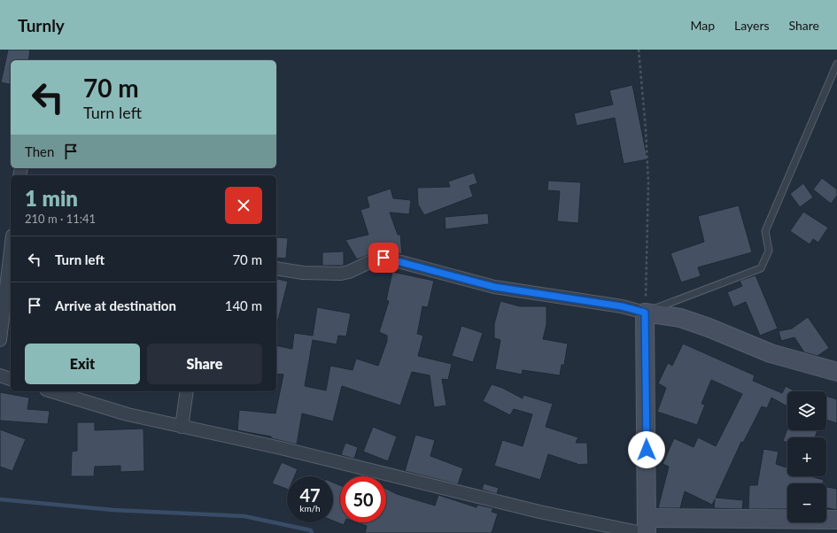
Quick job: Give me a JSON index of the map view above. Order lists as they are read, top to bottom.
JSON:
{
  "page": {
    "header": "Turnly",
    "nav": ["Map", "Layers", "Share"],
    "turn": ["70 m", "Turn left"],
    "then": "Then",
    "heading": ["1 min", "210 m · 11:41"],
    "list": [
      {
        "name": "Turn left",
        "value": "70 m"
      },
      {
        "name": "Arrive at destination",
        "value": "140 m"
      }
    ],
    "buttons": ["Exit", "Share"],
    "map_buttons": ["+", "−"],
    "speed": "47 km/h",
    "limit": "50"
  }
}
